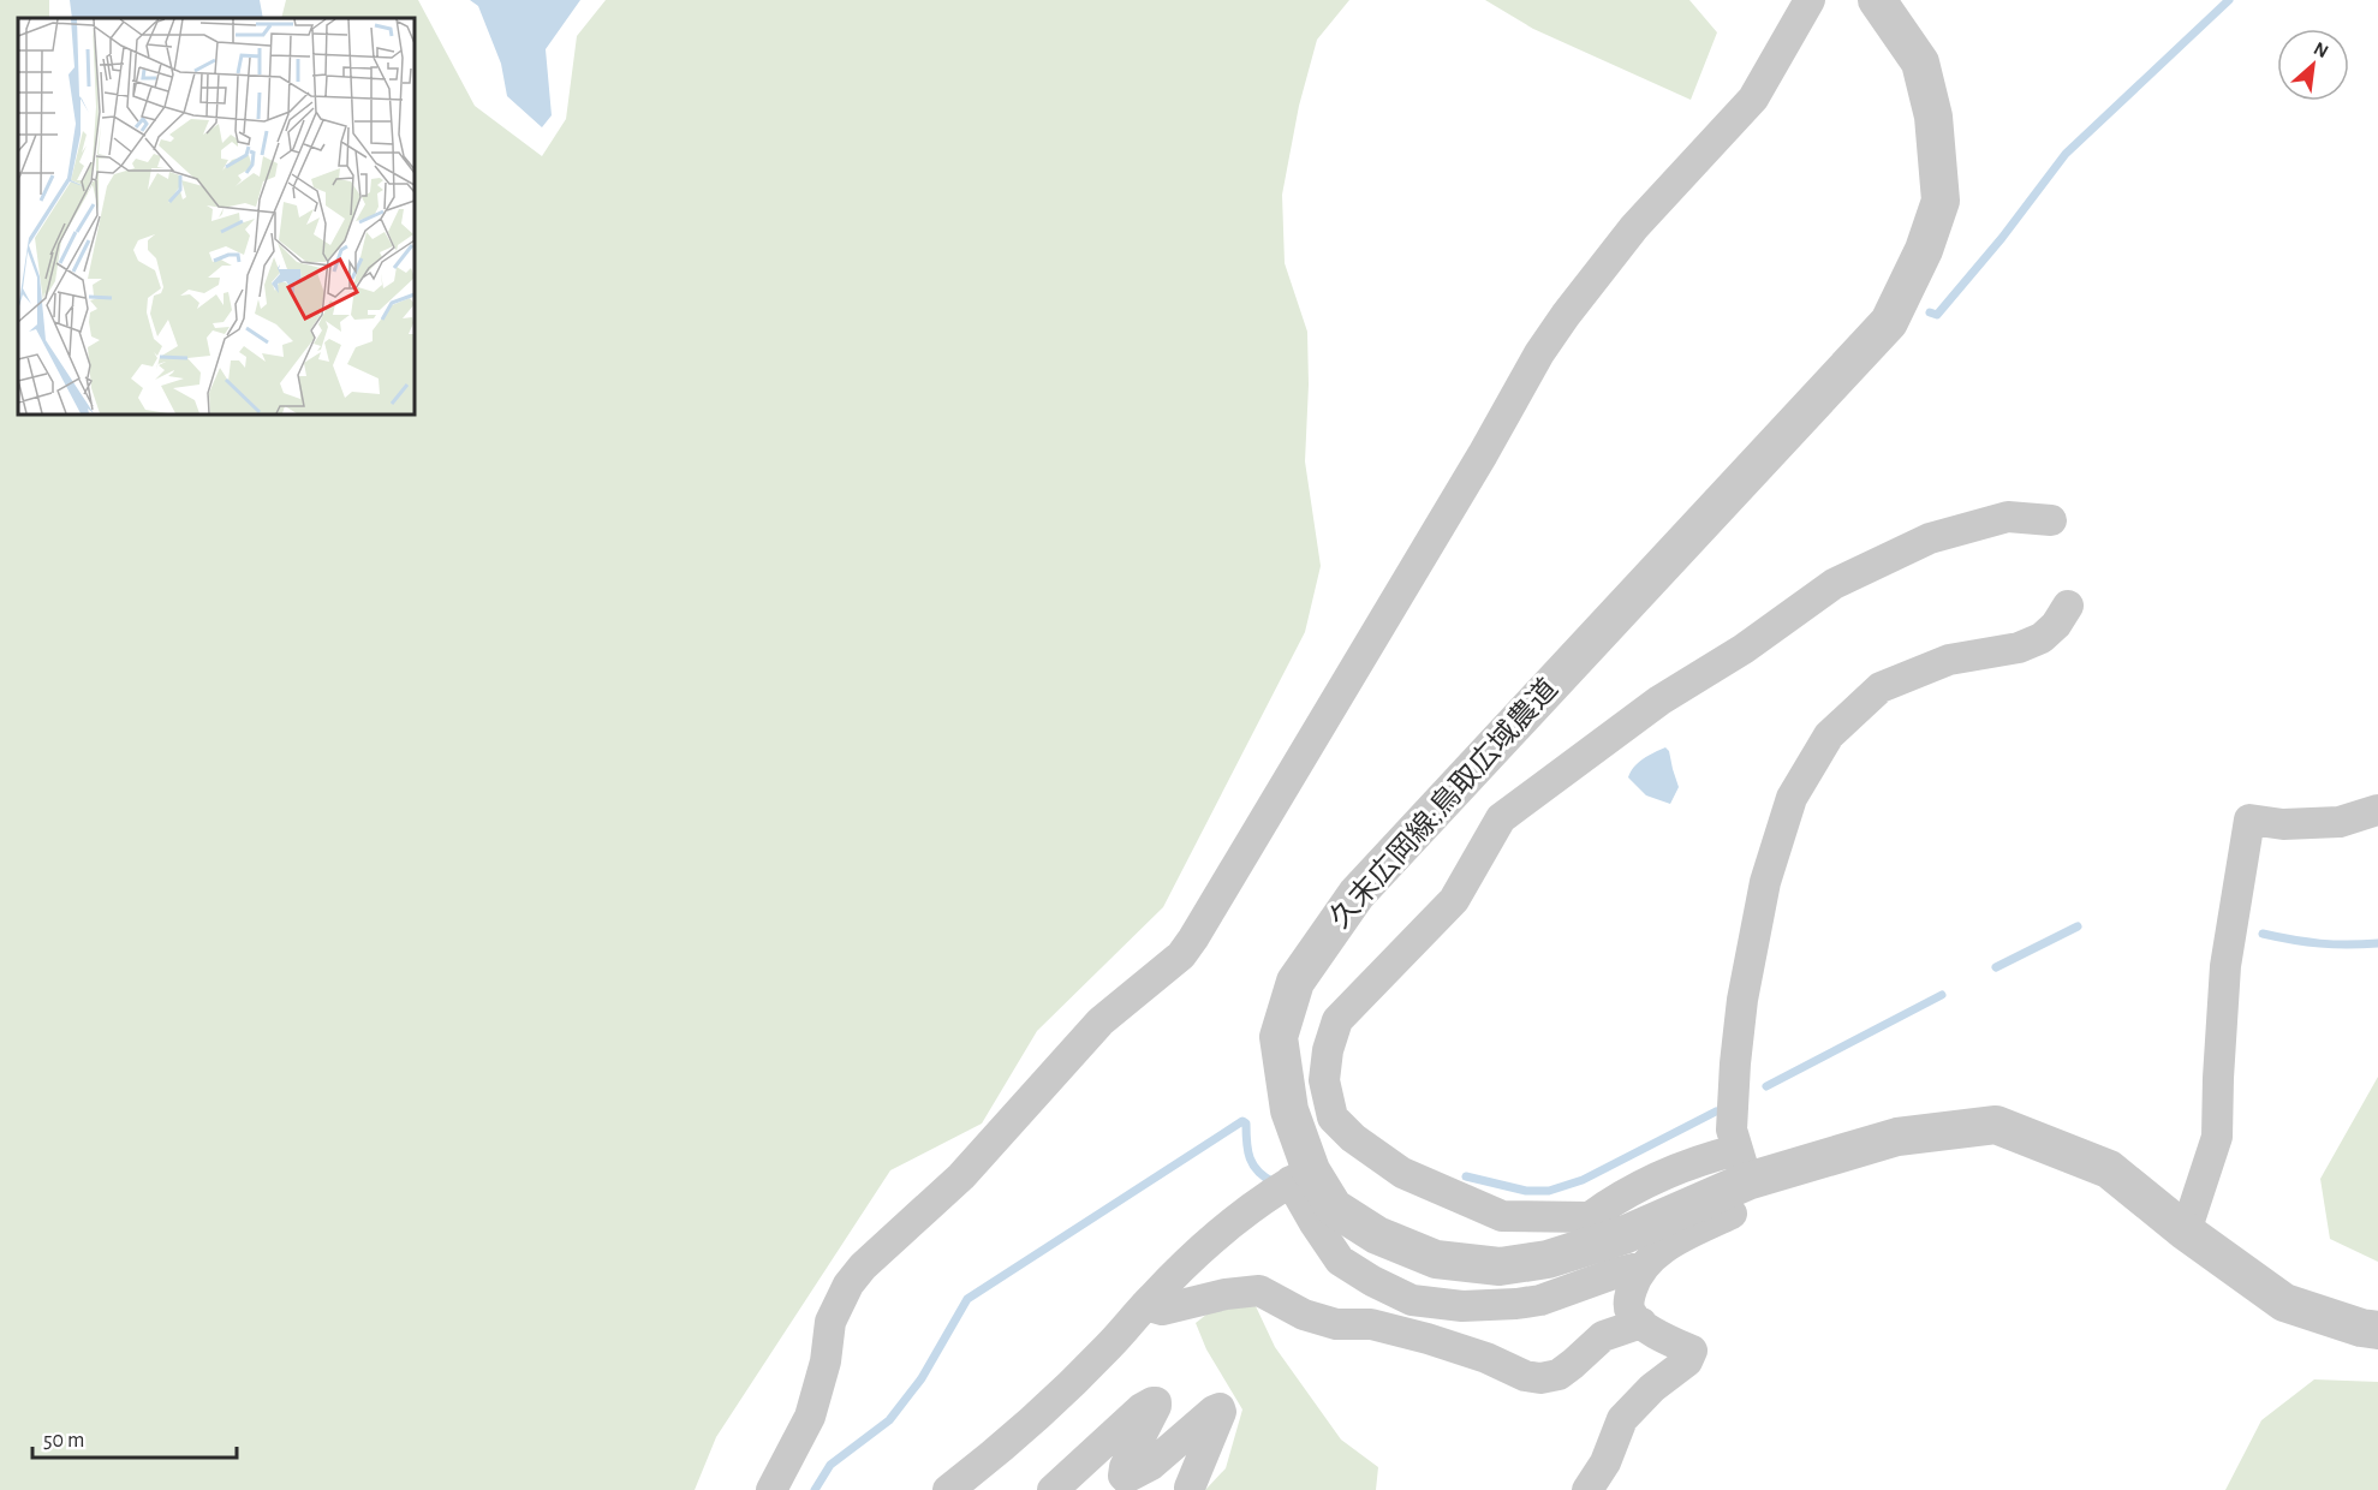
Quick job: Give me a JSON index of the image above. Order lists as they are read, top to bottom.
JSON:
{
  "streets": {
    "street": ["久末広岡線;鳥取広域農道"]
  },
  "scale_bar": "50 m",
  "north": "top right"
}
